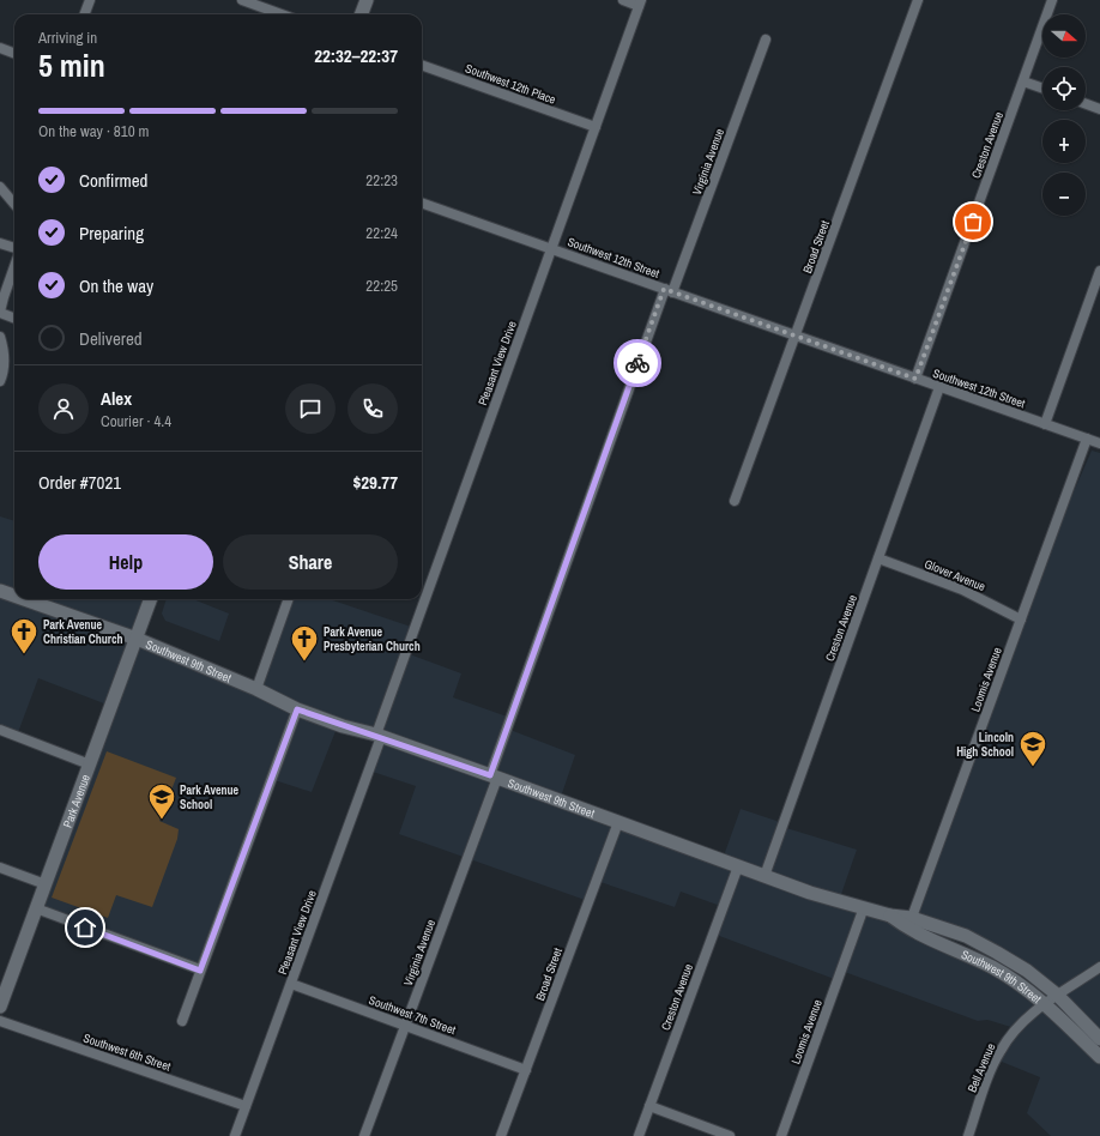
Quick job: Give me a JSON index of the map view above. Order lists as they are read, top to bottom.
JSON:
{
  "streets": {
    "main road": ["Southwest 9th Street", "Park Avenue"],
    "street": [
      "Southwest 12th Place",
      "Creston Avenue",
      "Virginia Avenue",
      "Broad Street",
      "Southwest 12th Street",
      "Pleasant View Drive",
      "Glover Avenue",
      "Loomis Avenue",
      "Southwest 7th Street",
      "Southwest 6th Street",
      "Bell Avenue"
    ]
  },
  "crossings": [
    ["Southwest 12th Place", "Pleasant View Drive"],
    ["Creston Avenue", "Southwest 12th Street"],
    ["Creston Avenue", "Glover Avenue"],
    ["Creston Avenue", "Southwest 9th Street"],
    ["Virginia Avenue", "Southwest 12th Street"],
    ["Virginia Avenue", "Southwest 9th Street"],
    ["Virginia Avenue", "Southwest 7th Street"],
    ["Broad Street", "Southwest 12th Street"],
    ["Broad Street", "Southwest 9th Street"],
    ["Broad Street", "Southwest 7th Street"],
    ["Southwest 12th Street", "Pleasant View Drive"],
    ["Southwest 12th Street", "Loomis Avenue"],
    ["Pleasant View Drive", "Southwest 9th Street"],
    ["Pleasant View Drive", "Southwest 7th Street"],
    ["Pleasant View Drive", "Southwest 6th Street"],
    ["Glover Avenue", "Loomis Avenue"],
    ["Southwest 9th Street", "Loomis Avenue"],
    ["Southwest 9th Street", "Park Avenue"],
    ["Southwest 9th Street", "Bell Avenue"]
  ],
  "places": {
    "church": ["Park Avenue Christian Church", "Park Avenue Presbyterian Church"],
    "school or university": ["Lincoln High School", "Park Avenue School"]
  },
  "north": "right",
  "page": {
    "map_buttons": ["+", "−"],
    "heading": ["5 min", "Arriving in", "22:32–22:37"],
    "panel": [
      "Alex",
      "Courier · 4.4",
      "Order #7021",
      "$29.77"
    ],
    "bar": "On the way · 810 m",
    "list": [
      ["Confirmed", "22:23"],
      ["Preparing", "22:24"],
      ["On the way", "22:25"],
      "Delivered"
    ],
    "buttons": ["Help", "Share"]
  }
}
